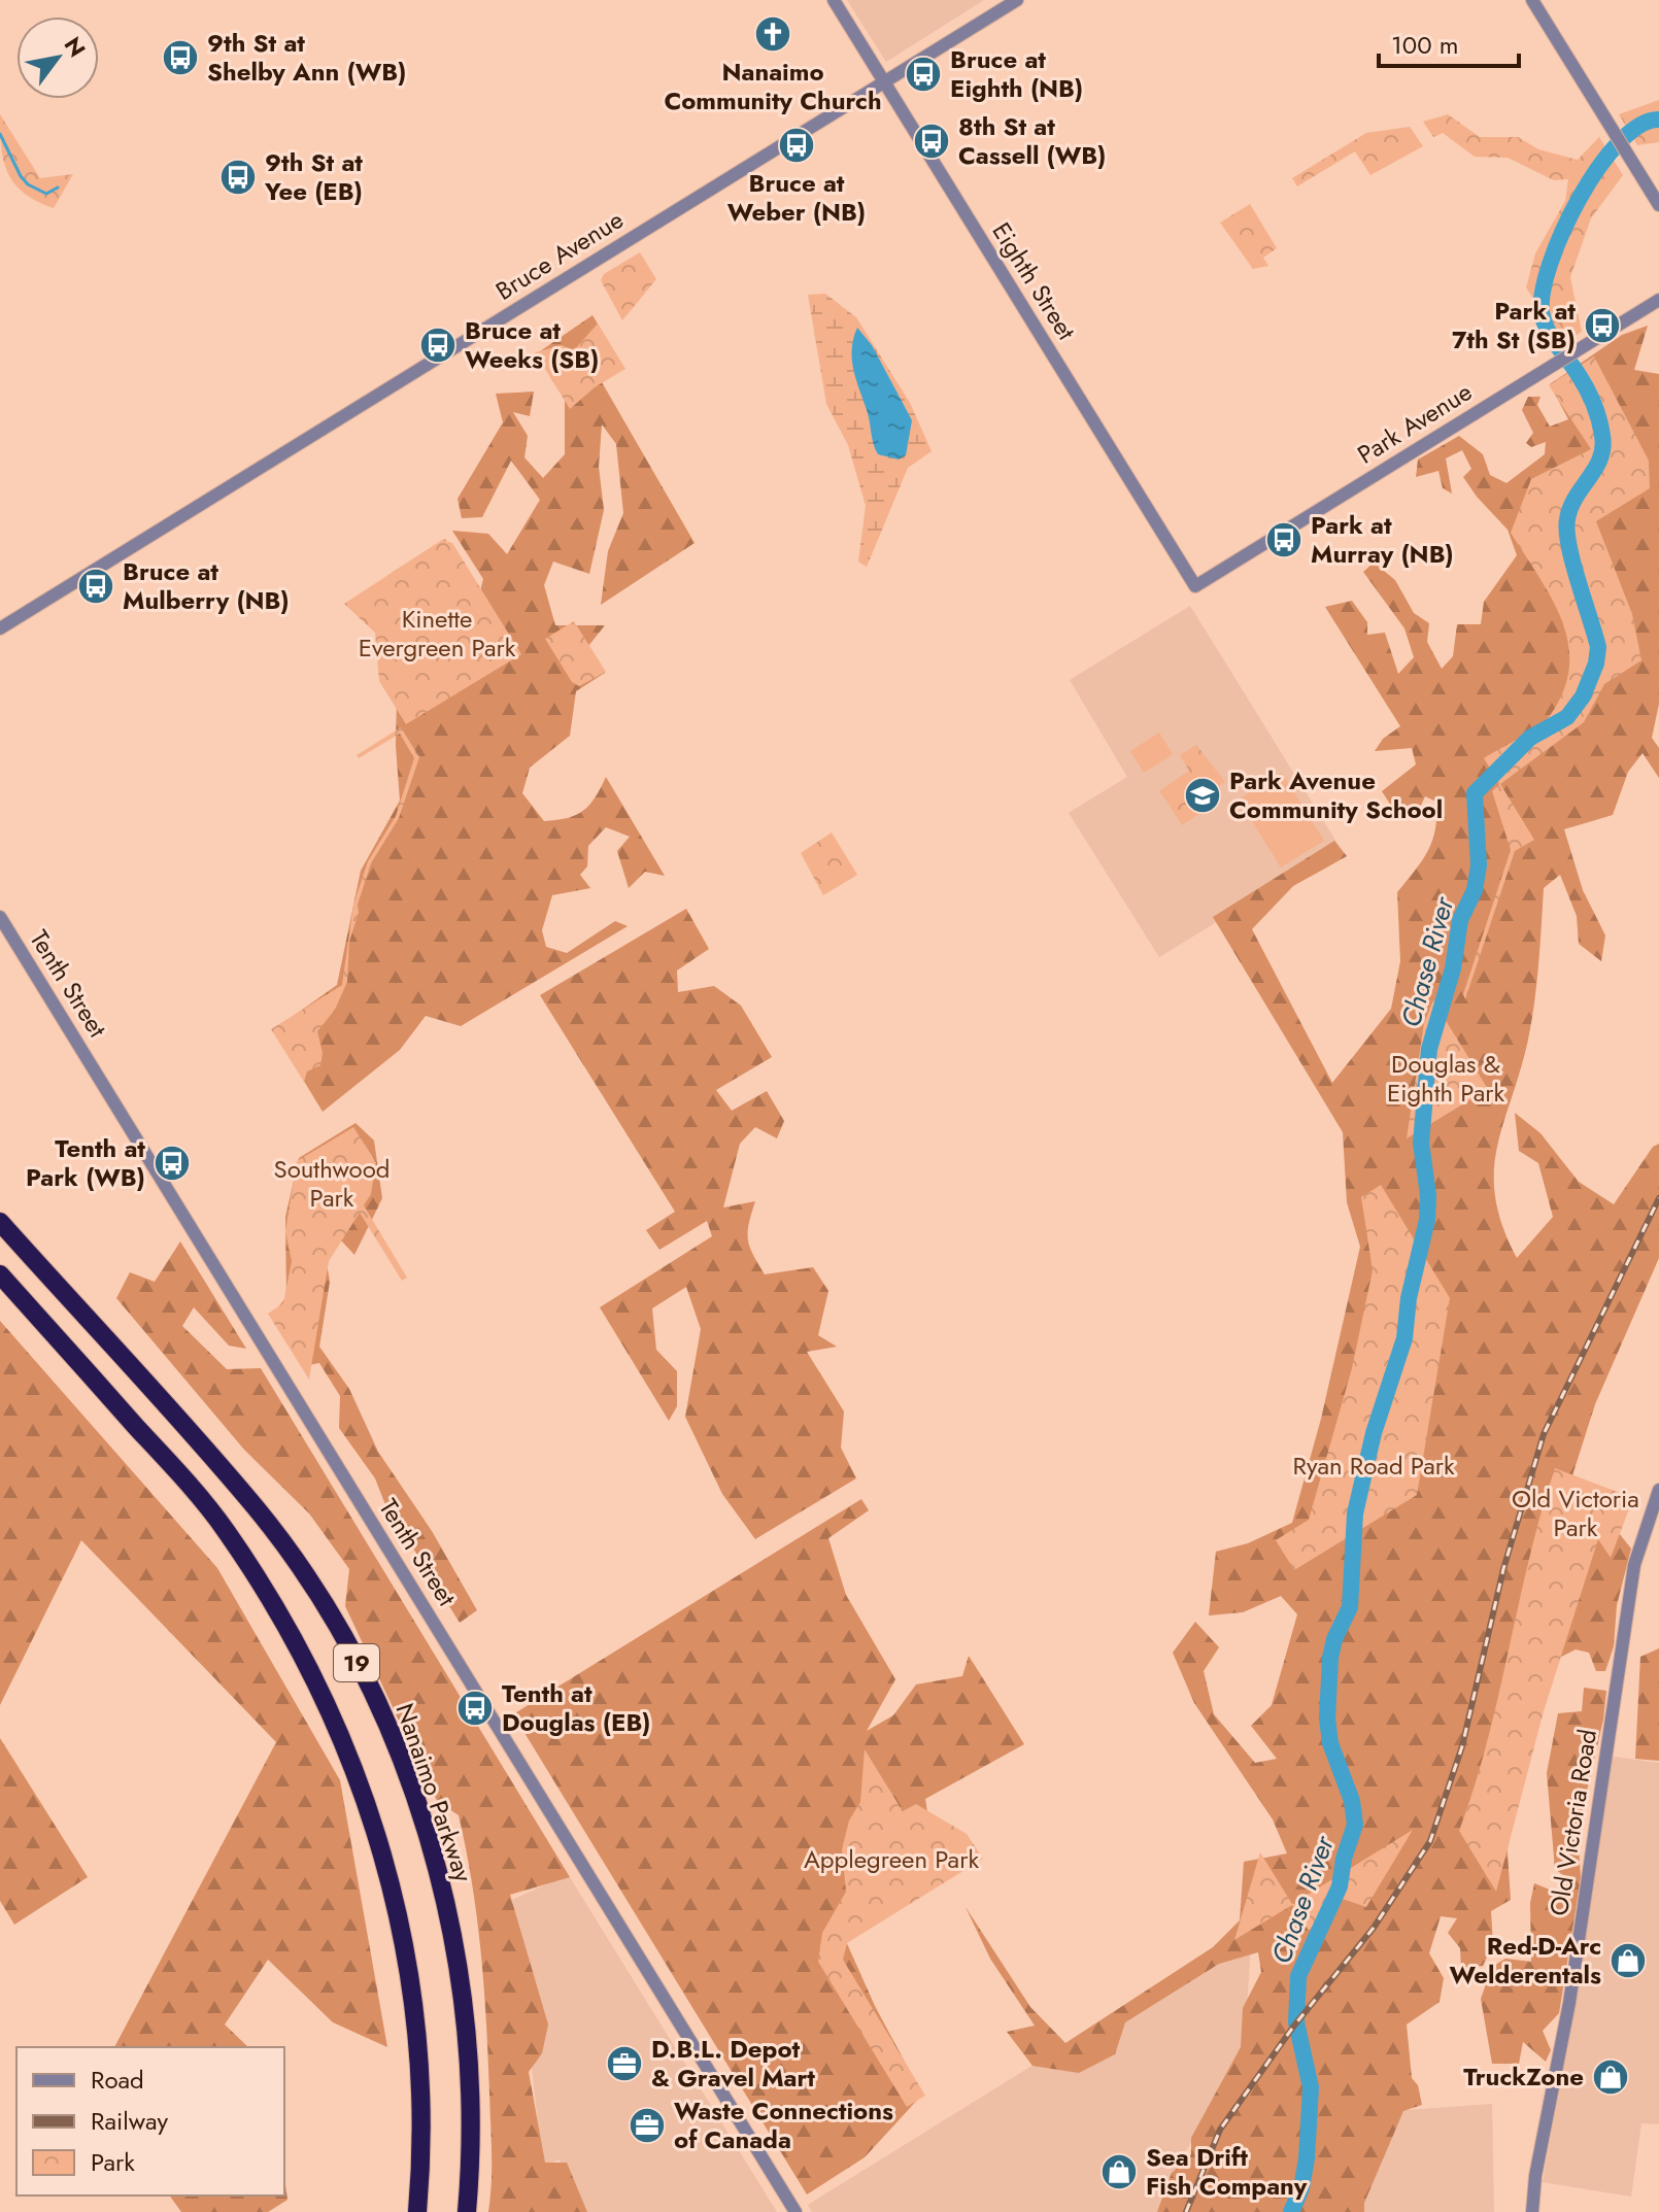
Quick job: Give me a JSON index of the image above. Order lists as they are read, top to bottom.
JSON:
{
  "streets": {
    "highway": ["19", "Nanaimo Parkway"],
    "street": [
      "Bruce Avenue",
      "Eighth Street",
      "Park Avenue",
      "Tenth Street",
      "Old Victoria Road"
    ]
  },
  "crossings": [
    ["Bruce Avenue", "Eighth Street"],
    ["Eighth Street", "Park Avenue"]
  ],
  "water": ["Chase River"],
  "parks": [
    "Kinette Evergreen Park",
    "Douglas & Eighth Park",
    "Southwood Park",
    "Ryan Road Park",
    "Old Victoria Park",
    "Applegreen Park"
  ],
  "places": {
    "church": ["Nanaimo Community Church"],
    "bus stop": [
      "9th St at Shelby Ann (WB)",
      "Bruce at Eighth (NB)",
      "8th St at Cassell (WB)",
      "Bruce at Weber (NB)",
      "9th St at Yee (EB)",
      "Park at 7th St (SB)",
      "Bruce at Weeks (SB)",
      "Park at Murray (NB)",
      "Bruce at Mulberry (NB)",
      "Tenth at Park (WB)",
      "Tenth at Douglas (EB)"
    ],
    "school or university": ["Park Avenue Community School"],
    "shop": ["Red-D-Arc Welderentals", "TruckZone", "Sea Drift Fish Company"],
    "office": ["D.B.L. Depot & Gravel Mart", "Waste Connections of Canada"]
  },
  "legend": ["Road", "Railway", "Park"],
  "scale_bar": "100 m",
  "north": "top right"
}
